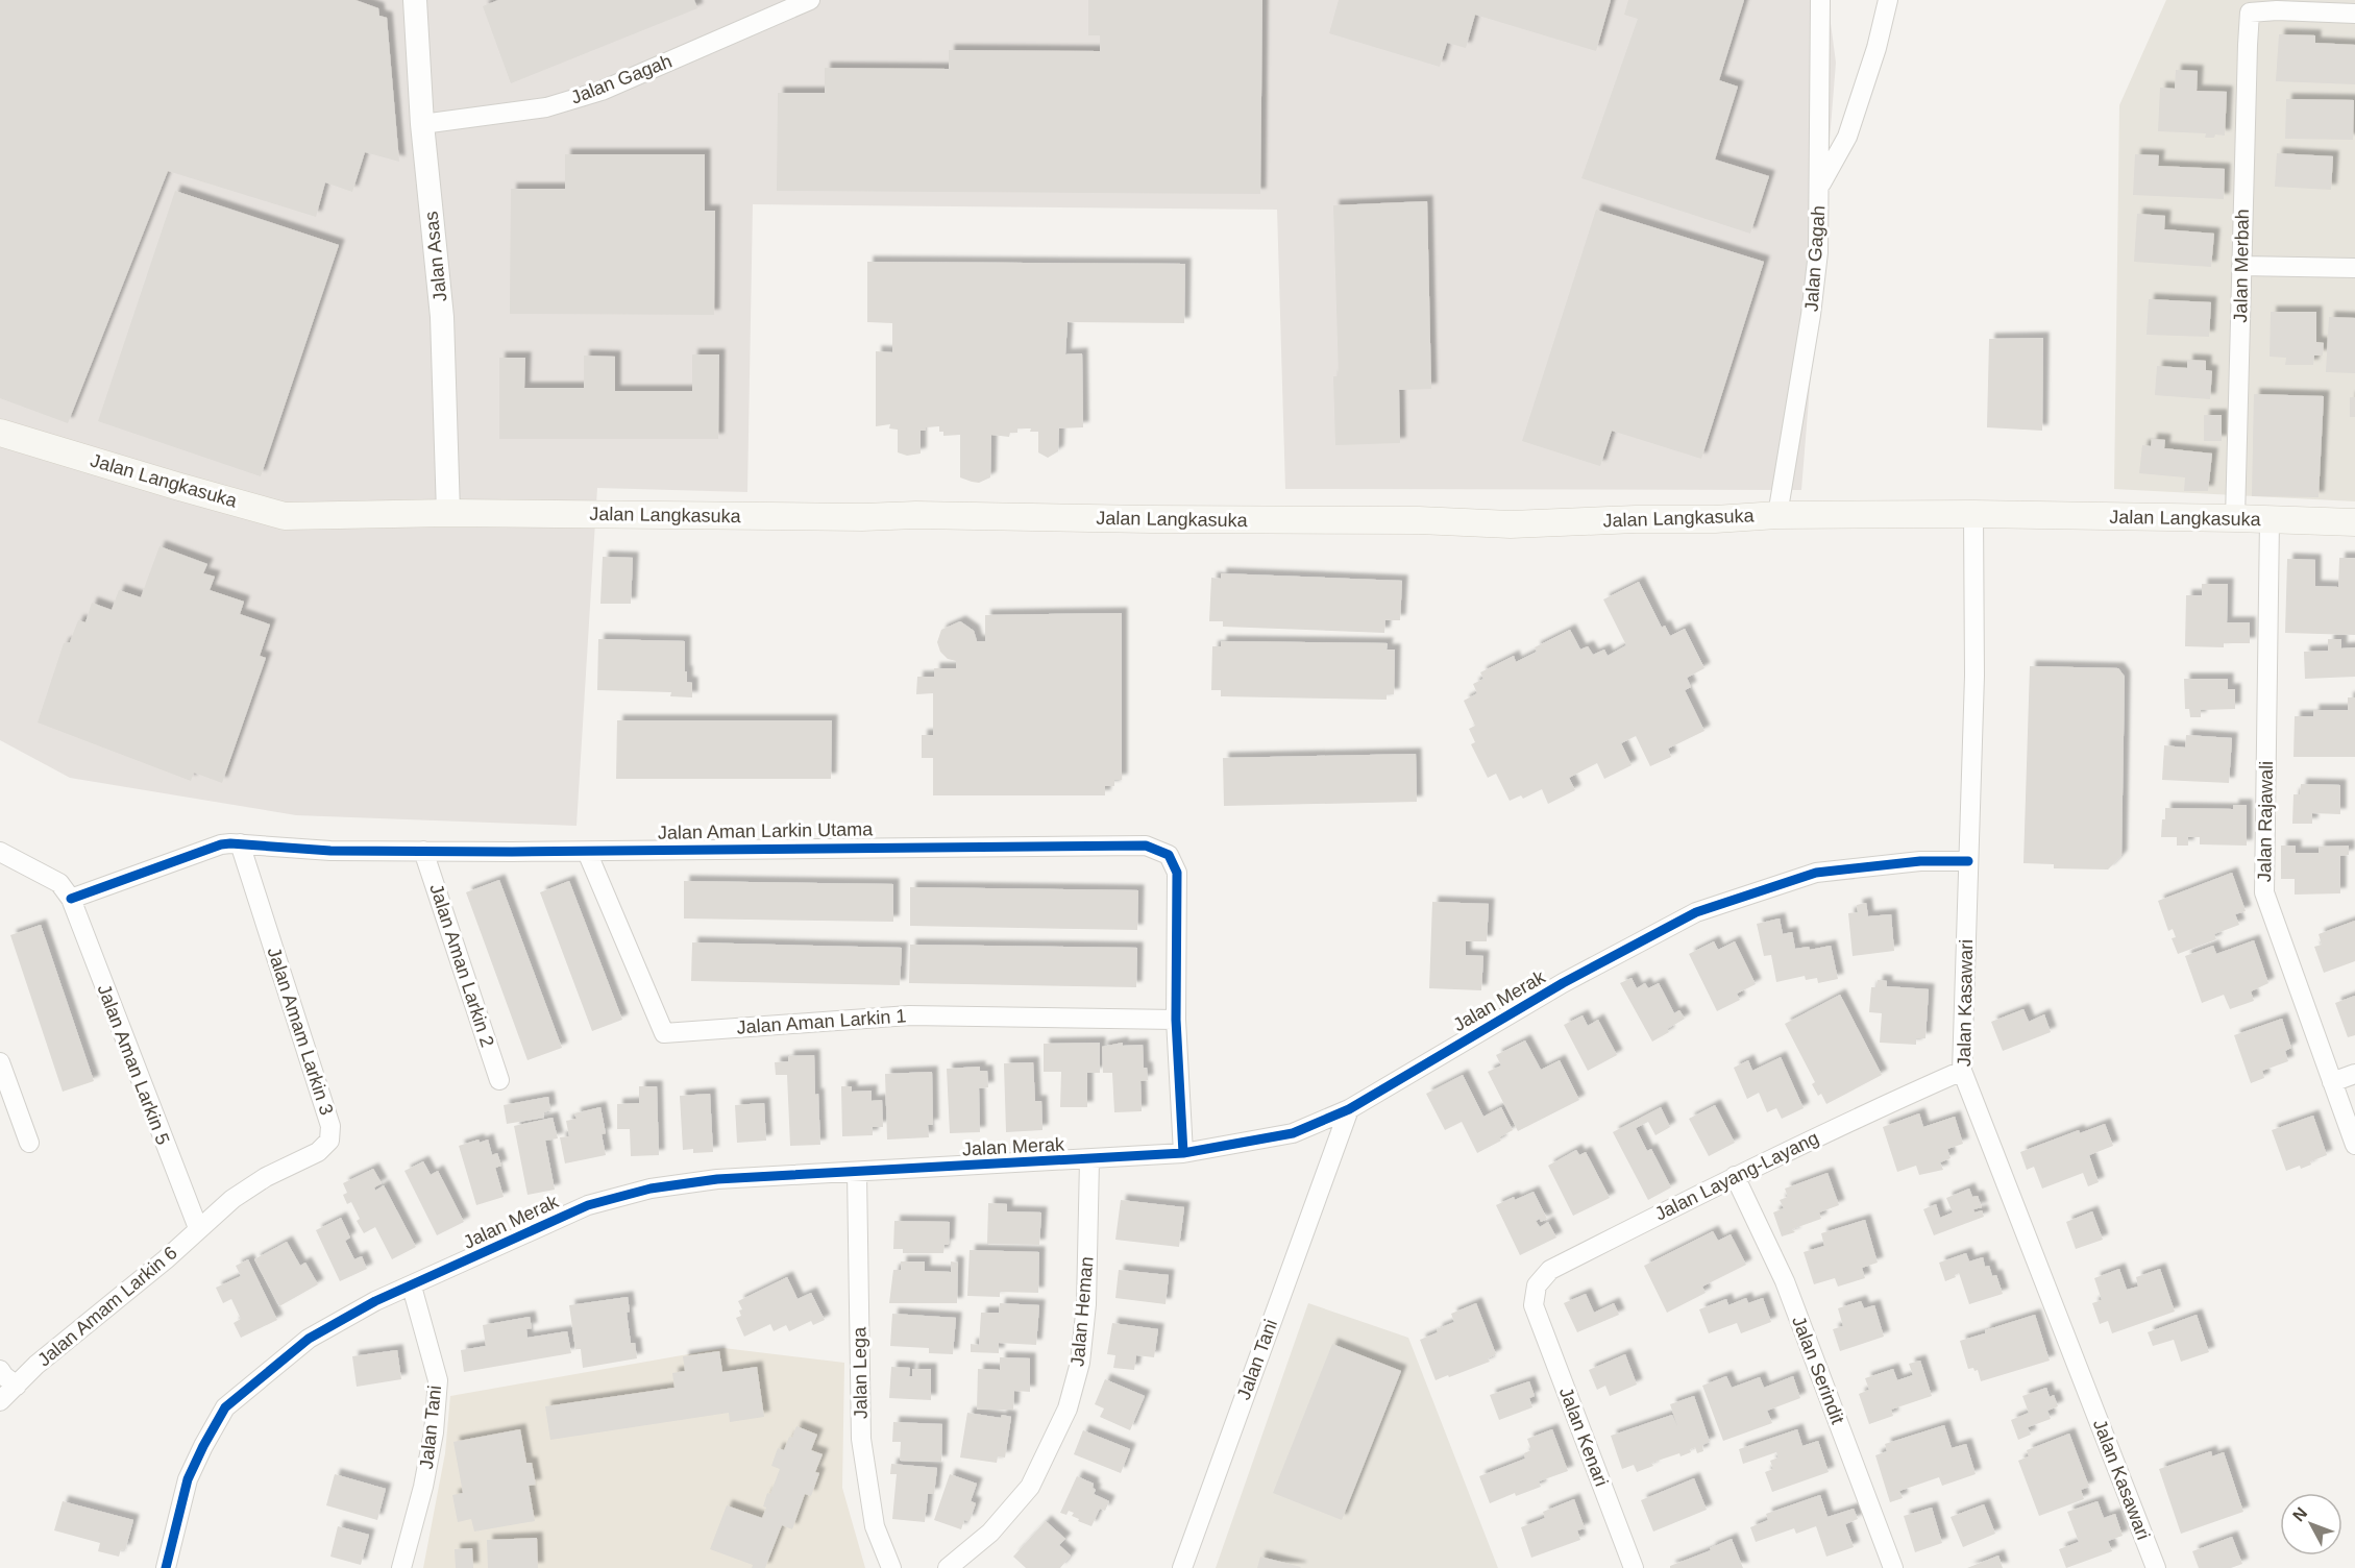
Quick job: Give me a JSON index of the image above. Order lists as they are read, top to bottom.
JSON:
{
  "streets": {
    "main road": ["Jalan Langkasuka"],
    "street": [
      "Jalan Gagah",
      "Jalan Asas",
      "Jalan Merbah",
      "Jalan Rajawali",
      "Jalan Aman Larkin Utama",
      "Jalan Aman Larkin 2",
      "Jalan Merak",
      "Jalan Kasawari",
      "Jalan Aman Larkin 1",
      "Jalan Amam Larkin 3",
      "Jalan Aman Larkin 5",
      "Jalan Layang-Layang",
      "Jalan Amam Larkin 6",
      "Jalan Heman",
      "Jalan Tani",
      "Jalan Serindit",
      "Jalan Lega",
      "Jalan Kenari"
    ]
  },
  "crossings": [
    ["Jalan Gagah", "Jalan Asas"],
    ["Jalan Gagah", "Jalan Langkasuka"],
    ["Jalan Asas", "Jalan Langkasuka"],
    ["Jalan Merbah", "Jalan Langkasuka"],
    ["Jalan Langkasuka", "Jalan Rajawali"],
    ["Jalan Langkasuka", "Jalan Kasawari"],
    ["Jalan Aman Larkin Utama", "Jalan Aman Larkin 2"],
    ["Jalan Aman Larkin Utama", "Jalan Merak"],
    ["Jalan Aman Larkin Utama", "Jalan Aman Larkin 1"],
    ["Jalan Aman Larkin Utama", "Jalan Amam Larkin 3"],
    ["Jalan Aman Larkin Utama", "Jalan Aman Larkin 5"],
    ["Jalan Merak", "Jalan Kasawari"],
    ["Jalan Merak", "Jalan Heman"],
    ["Jalan Merak", "Jalan Tani"],
    ["Jalan Merak", "Jalan Lega"],
    ["Jalan Kasawari", "Jalan Layang-Layang"],
    ["Jalan Amam Larkin 3", "Jalan Aman Larkin 5"],
    ["Jalan Amam Larkin 3", "Jalan Amam Larkin 6"],
    ["Jalan Aman Larkin 5", "Jalan Amam Larkin 6"],
    ["Jalan Layang-Layang", "Jalan Serindit"],
    ["Jalan Layang-Layang", "Jalan Kenari"]
  ],
  "north": "top left"
}
